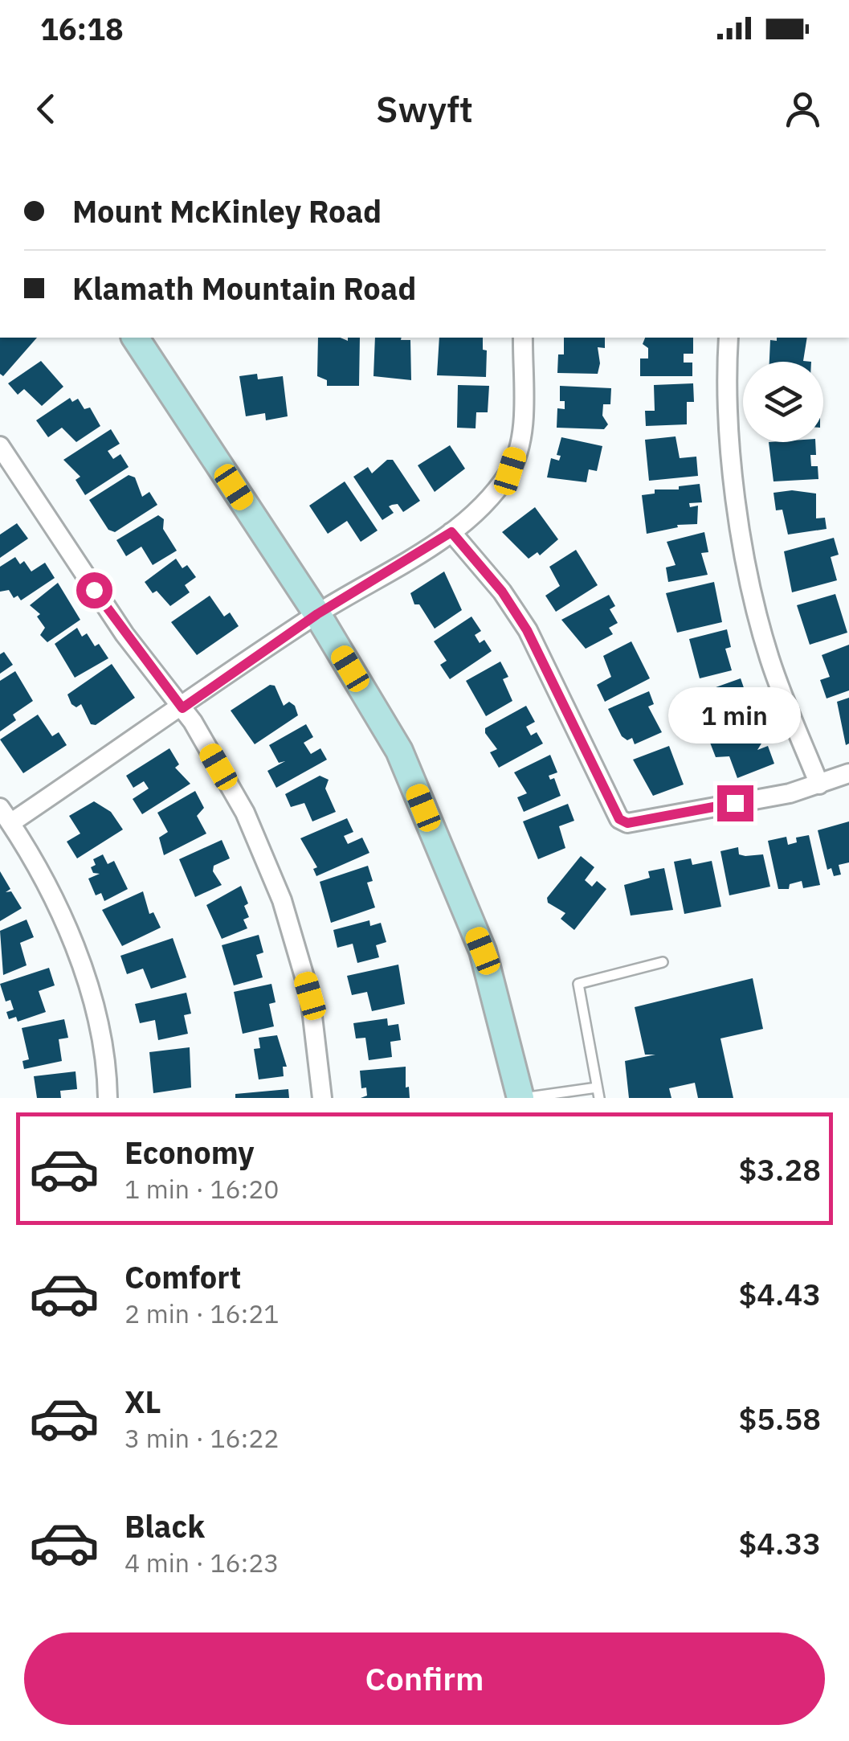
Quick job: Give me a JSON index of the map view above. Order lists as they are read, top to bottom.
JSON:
{
  "page": {
    "status": "16:18",
    "header": "Swyft",
    "banner": ["Mount McKinley Road", "Klamath Mountain Road"],
    "bubble": "1 min",
    "list": [
      {
        "name": "Economy",
        "note": "1 min · 16:20",
        "value": "$3.28"
      },
      {
        "name": "Comfort",
        "note": "2 min · 16:21",
        "value": "$4.43"
      },
      {
        "name": "XL",
        "note": "3 min · 16:22",
        "value": "$5.58"
      },
      {
        "name": "Black",
        "note": "4 min · 16:23",
        "value": "$4.33"
      }
    ],
    "buttons": "Confirm"
  }
}
